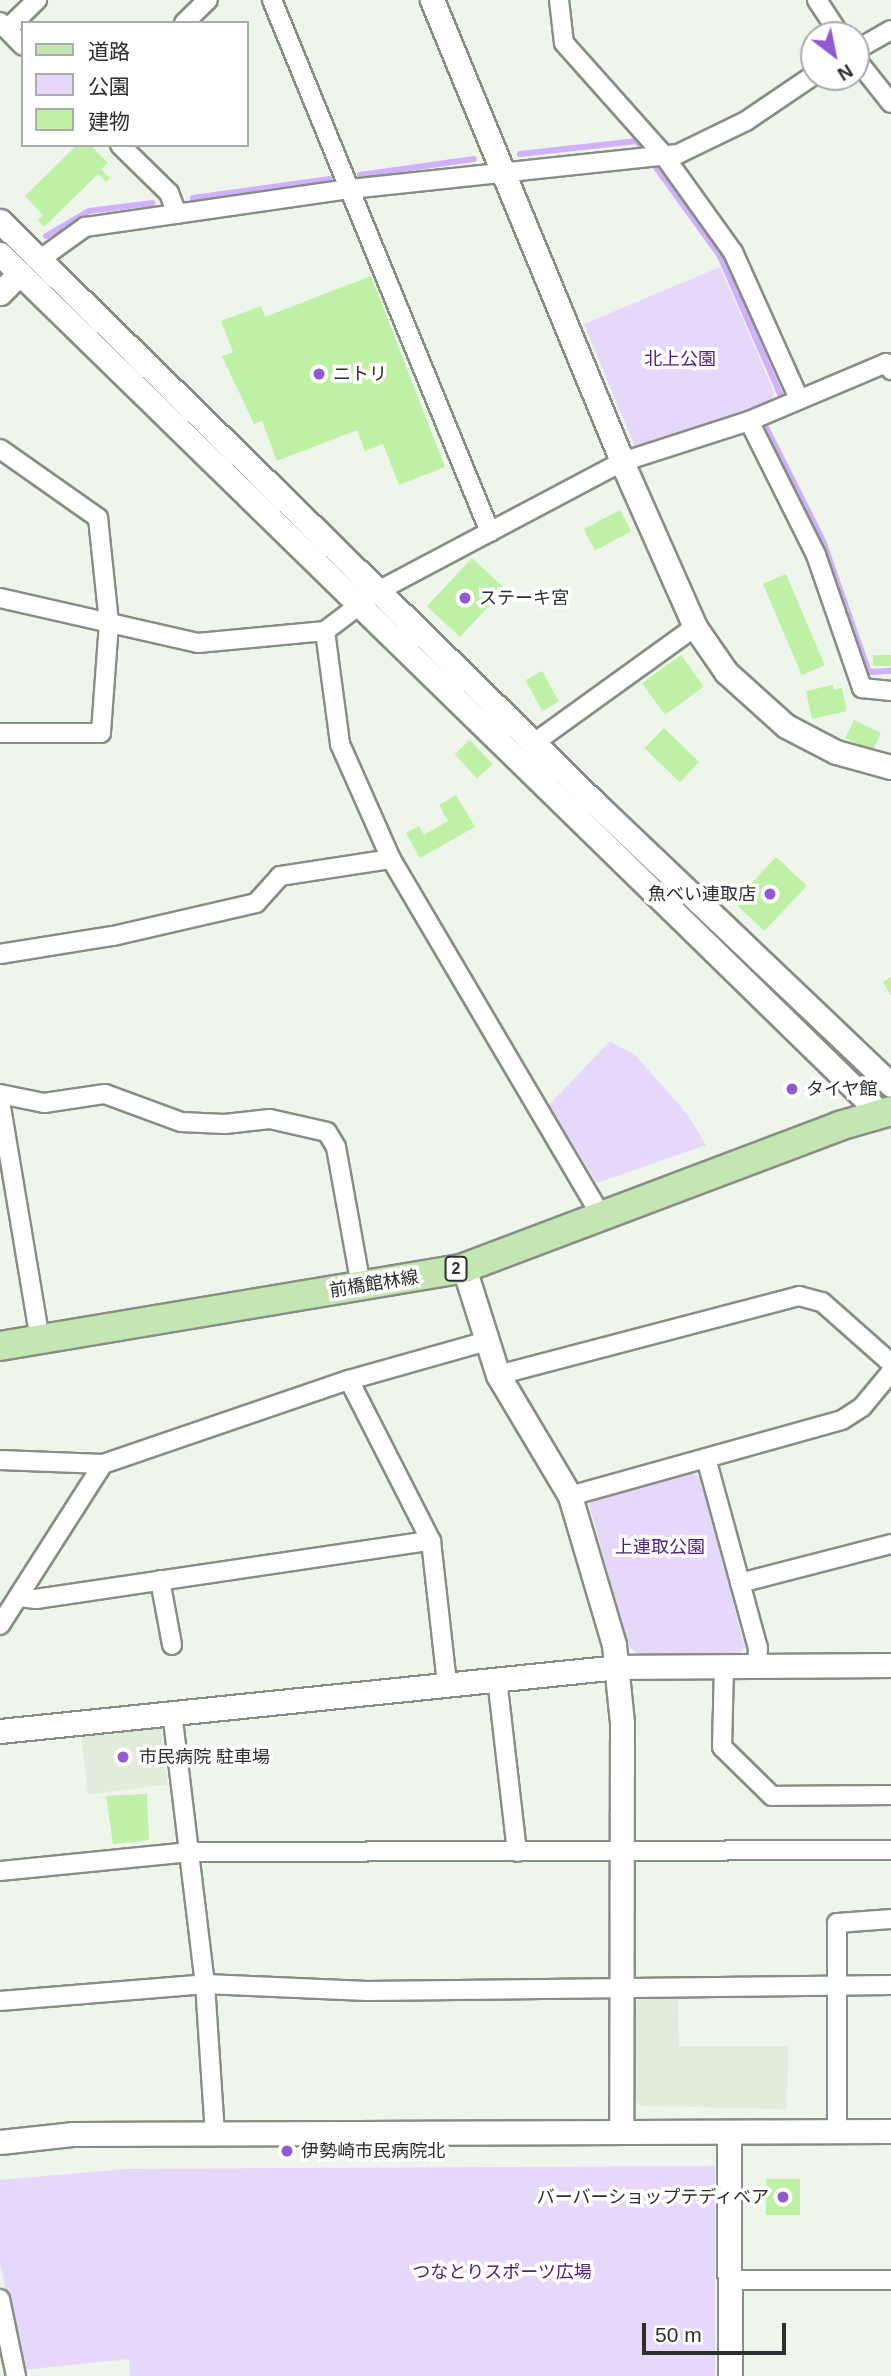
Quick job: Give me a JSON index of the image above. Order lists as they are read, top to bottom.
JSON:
{
  "streets": {
    "main road": ["2", "前橋館林線"]
  },
  "parks": ["北上公園", "上連取公園", "つなとりスポーツ広場"],
  "places": [
    "ニトリ",
    "ステーキ宮",
    "魚べい連取店",
    "タイヤ館",
    "市民病院 駐車場",
    "伊勢崎市民病院北",
    "バーバーショップテディベア"
  ],
  "legend": ["道路", "公園", "建物"],
  "scale_bar": "50 m",
  "north": "bottom right"
}
